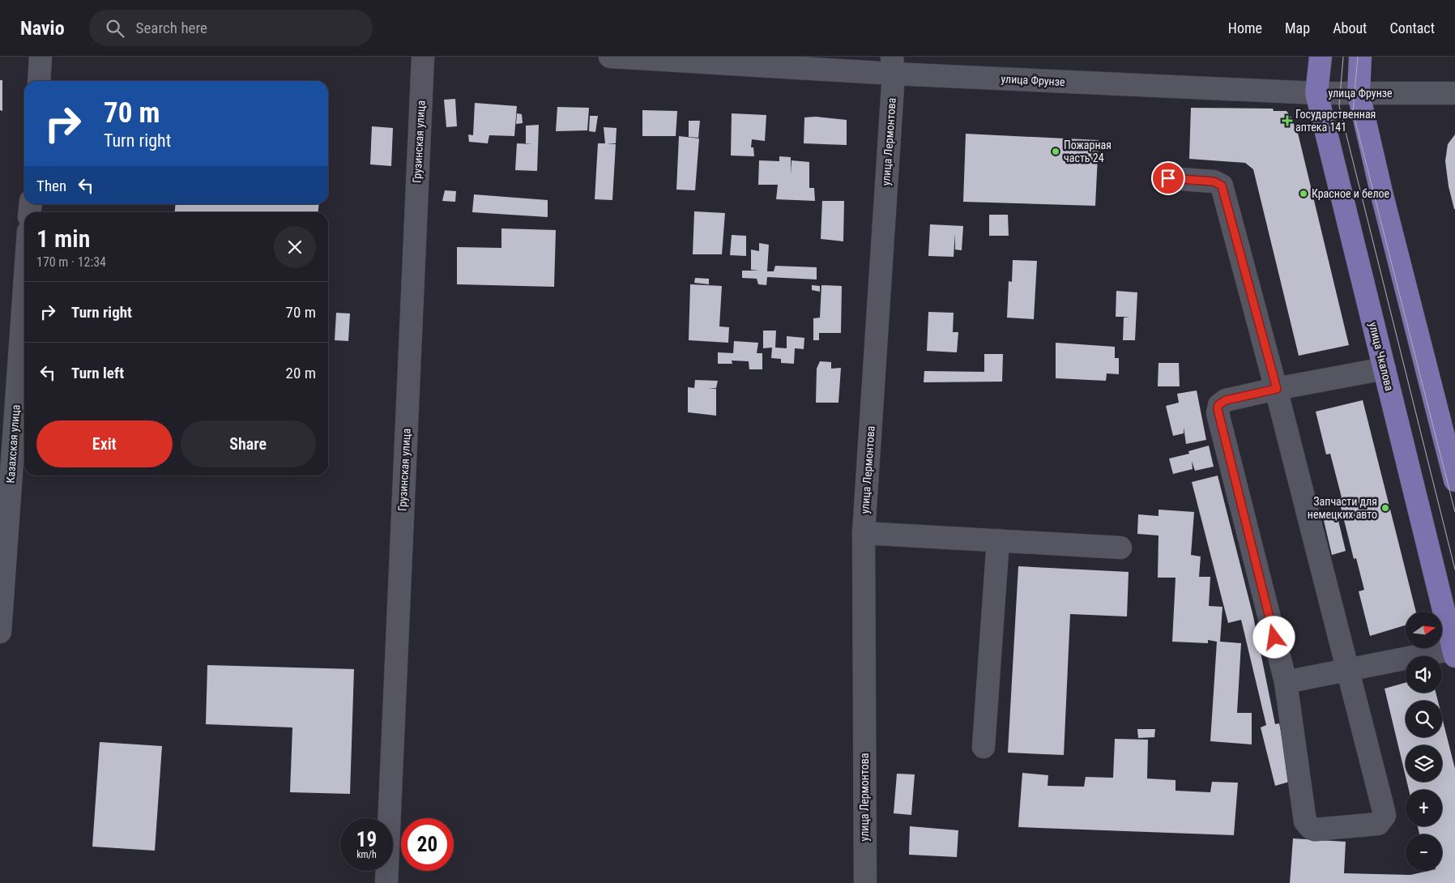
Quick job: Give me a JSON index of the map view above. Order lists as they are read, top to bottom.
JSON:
{
  "streets": {
    "main road": ["улица Чкалова"],
    "street": [
      "улица Фрунзе",
      "Грузинская улица",
      "улица Лермонтова",
      "Казахская улица"
    ]
  },
  "crossings": [
    ["улица Фрунзе", "улица Лермонтова"],
    ["улица Фрунзе", "улица Чкалова"]
  ],
  "places": {
    "health": ["Государственная аптека 141"],
    "other": ["Пожарная часть 24", "Красное и белое", "Запчасти для немецких авто"]
  },
  "north": "right",
  "page": {
    "header": "Navio",
    "search": "Search here",
    "nav": [
      "Home",
      "Map",
      "About",
      "Contact"
    ],
    "turn": ["70 m", "Turn right"],
    "then": "Then",
    "heading": ["1 min", "170 m · 12:34"],
    "list": [
      {
        "name": "Turn right",
        "value": "70 m"
      },
      {
        "name": "Turn left",
        "value": "20 m"
      }
    ],
    "buttons": ["Exit", "Share"],
    "map_buttons": ["+", "−"],
    "speed": "19 km/h",
    "limit": "20"
  }
}
